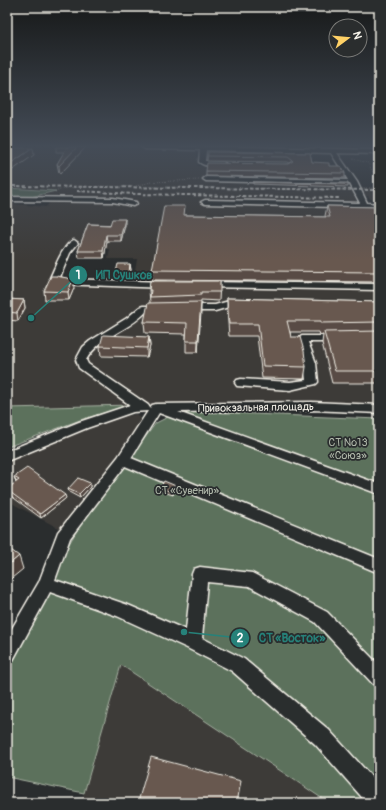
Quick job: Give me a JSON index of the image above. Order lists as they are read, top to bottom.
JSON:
{
  "streets": {
    "street": ["Привокзальная площадь"]
  },
  "parks": ["СТ №13 «Союз»", "СТ «Сувенир»"],
  "places": ["ИП Сушков", "СТ «Восток»"],
  "north": "right"
}
